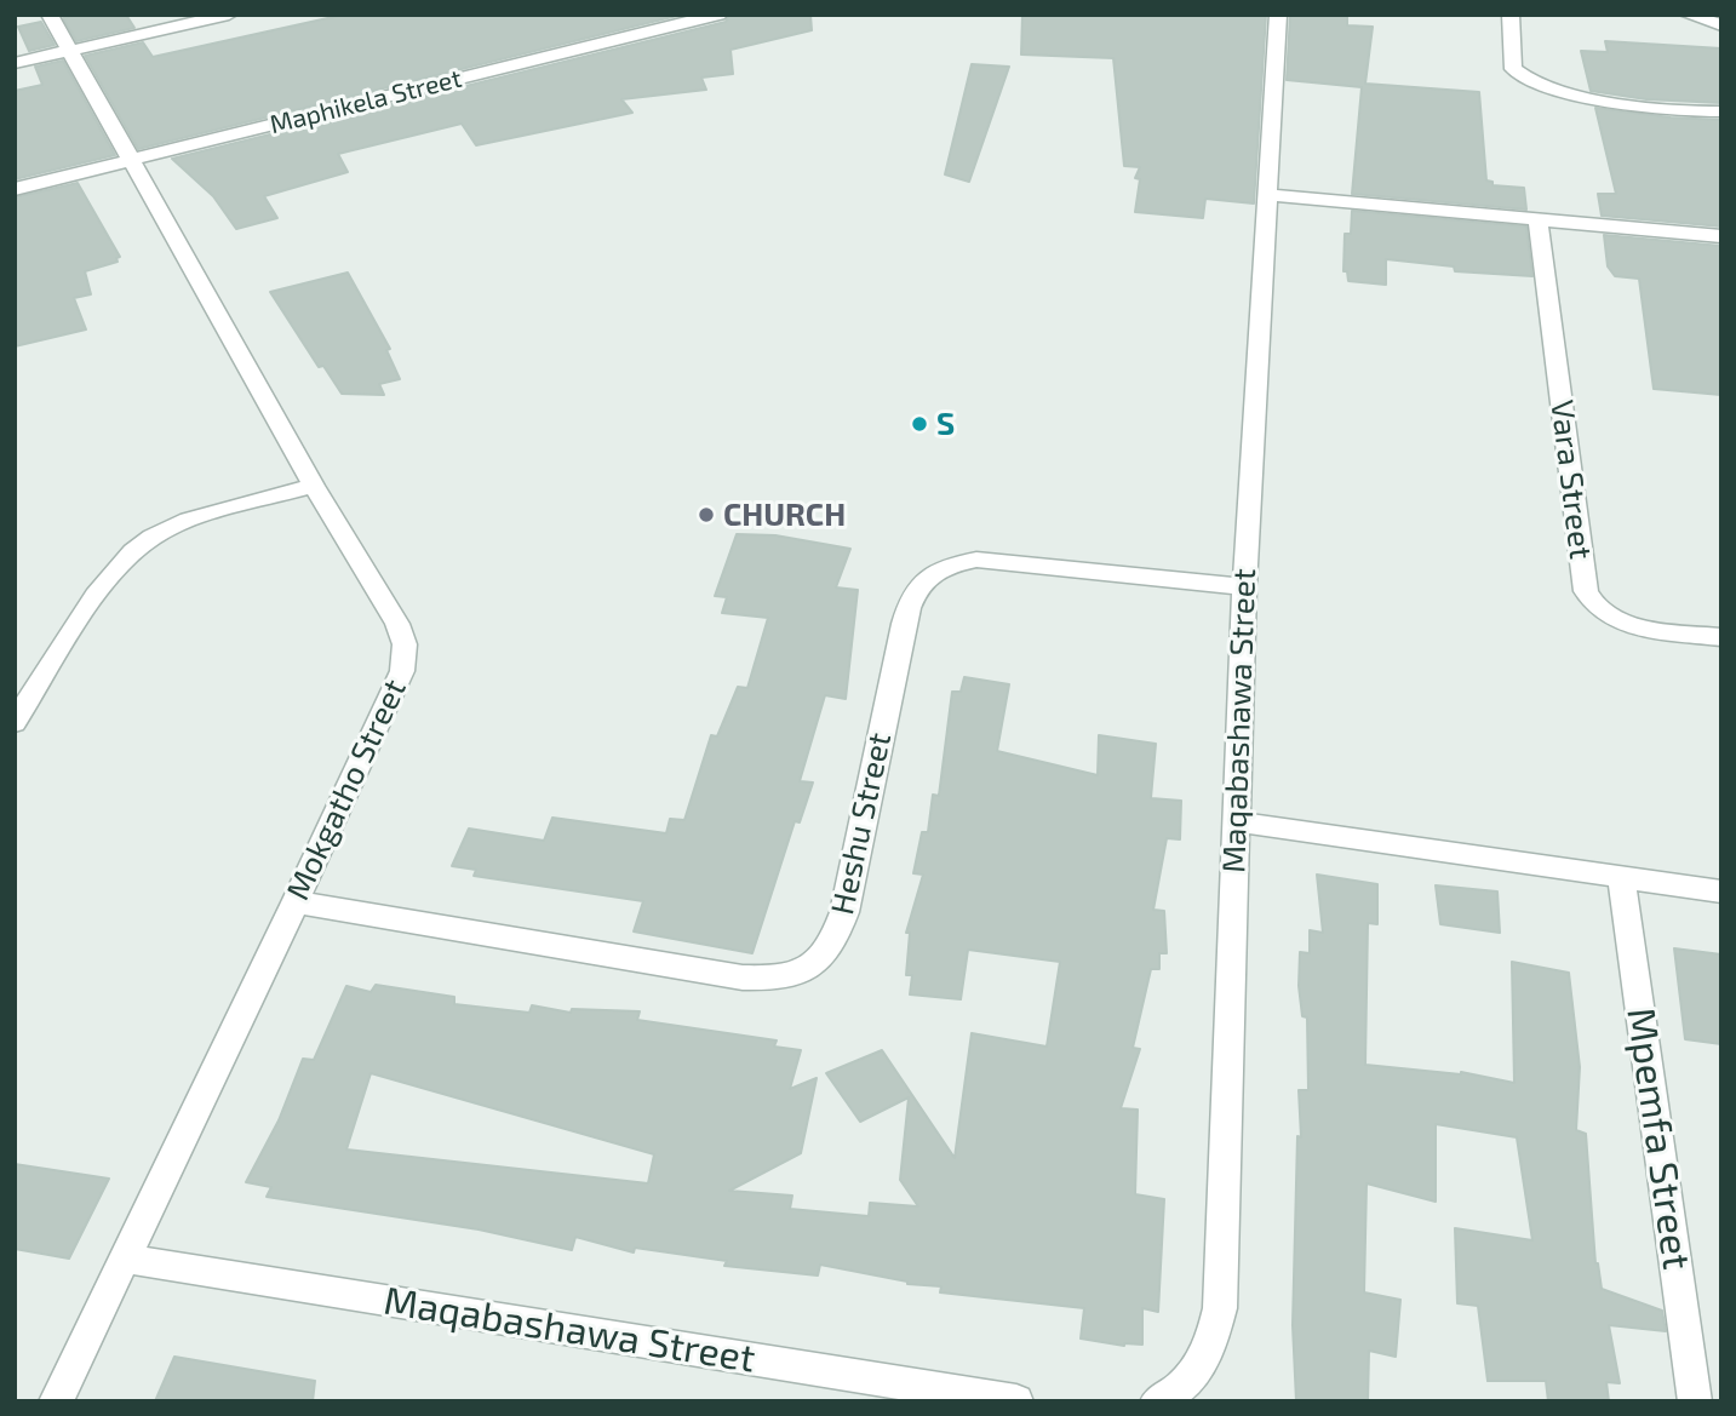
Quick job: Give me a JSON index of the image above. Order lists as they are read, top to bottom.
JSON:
{
  "streets": {
    "street": [
      "Maphikela Street",
      "Vara Street",
      "Maqabashawa Street",
      "Mokgatho Street",
      "Heshu Street",
      "Mpemfa Street"
    ]
  },
  "crossings": [
    ["Maphikela Street", "Mokgatho Street"],
    ["Maqabashawa Street", "Mokgatho Street"],
    ["Maqabashawa Street", "Heshu Street"],
    ["Mokgatho Street", "Heshu Street"]
  ],
  "places": ["S", "CHURCH"]
}
